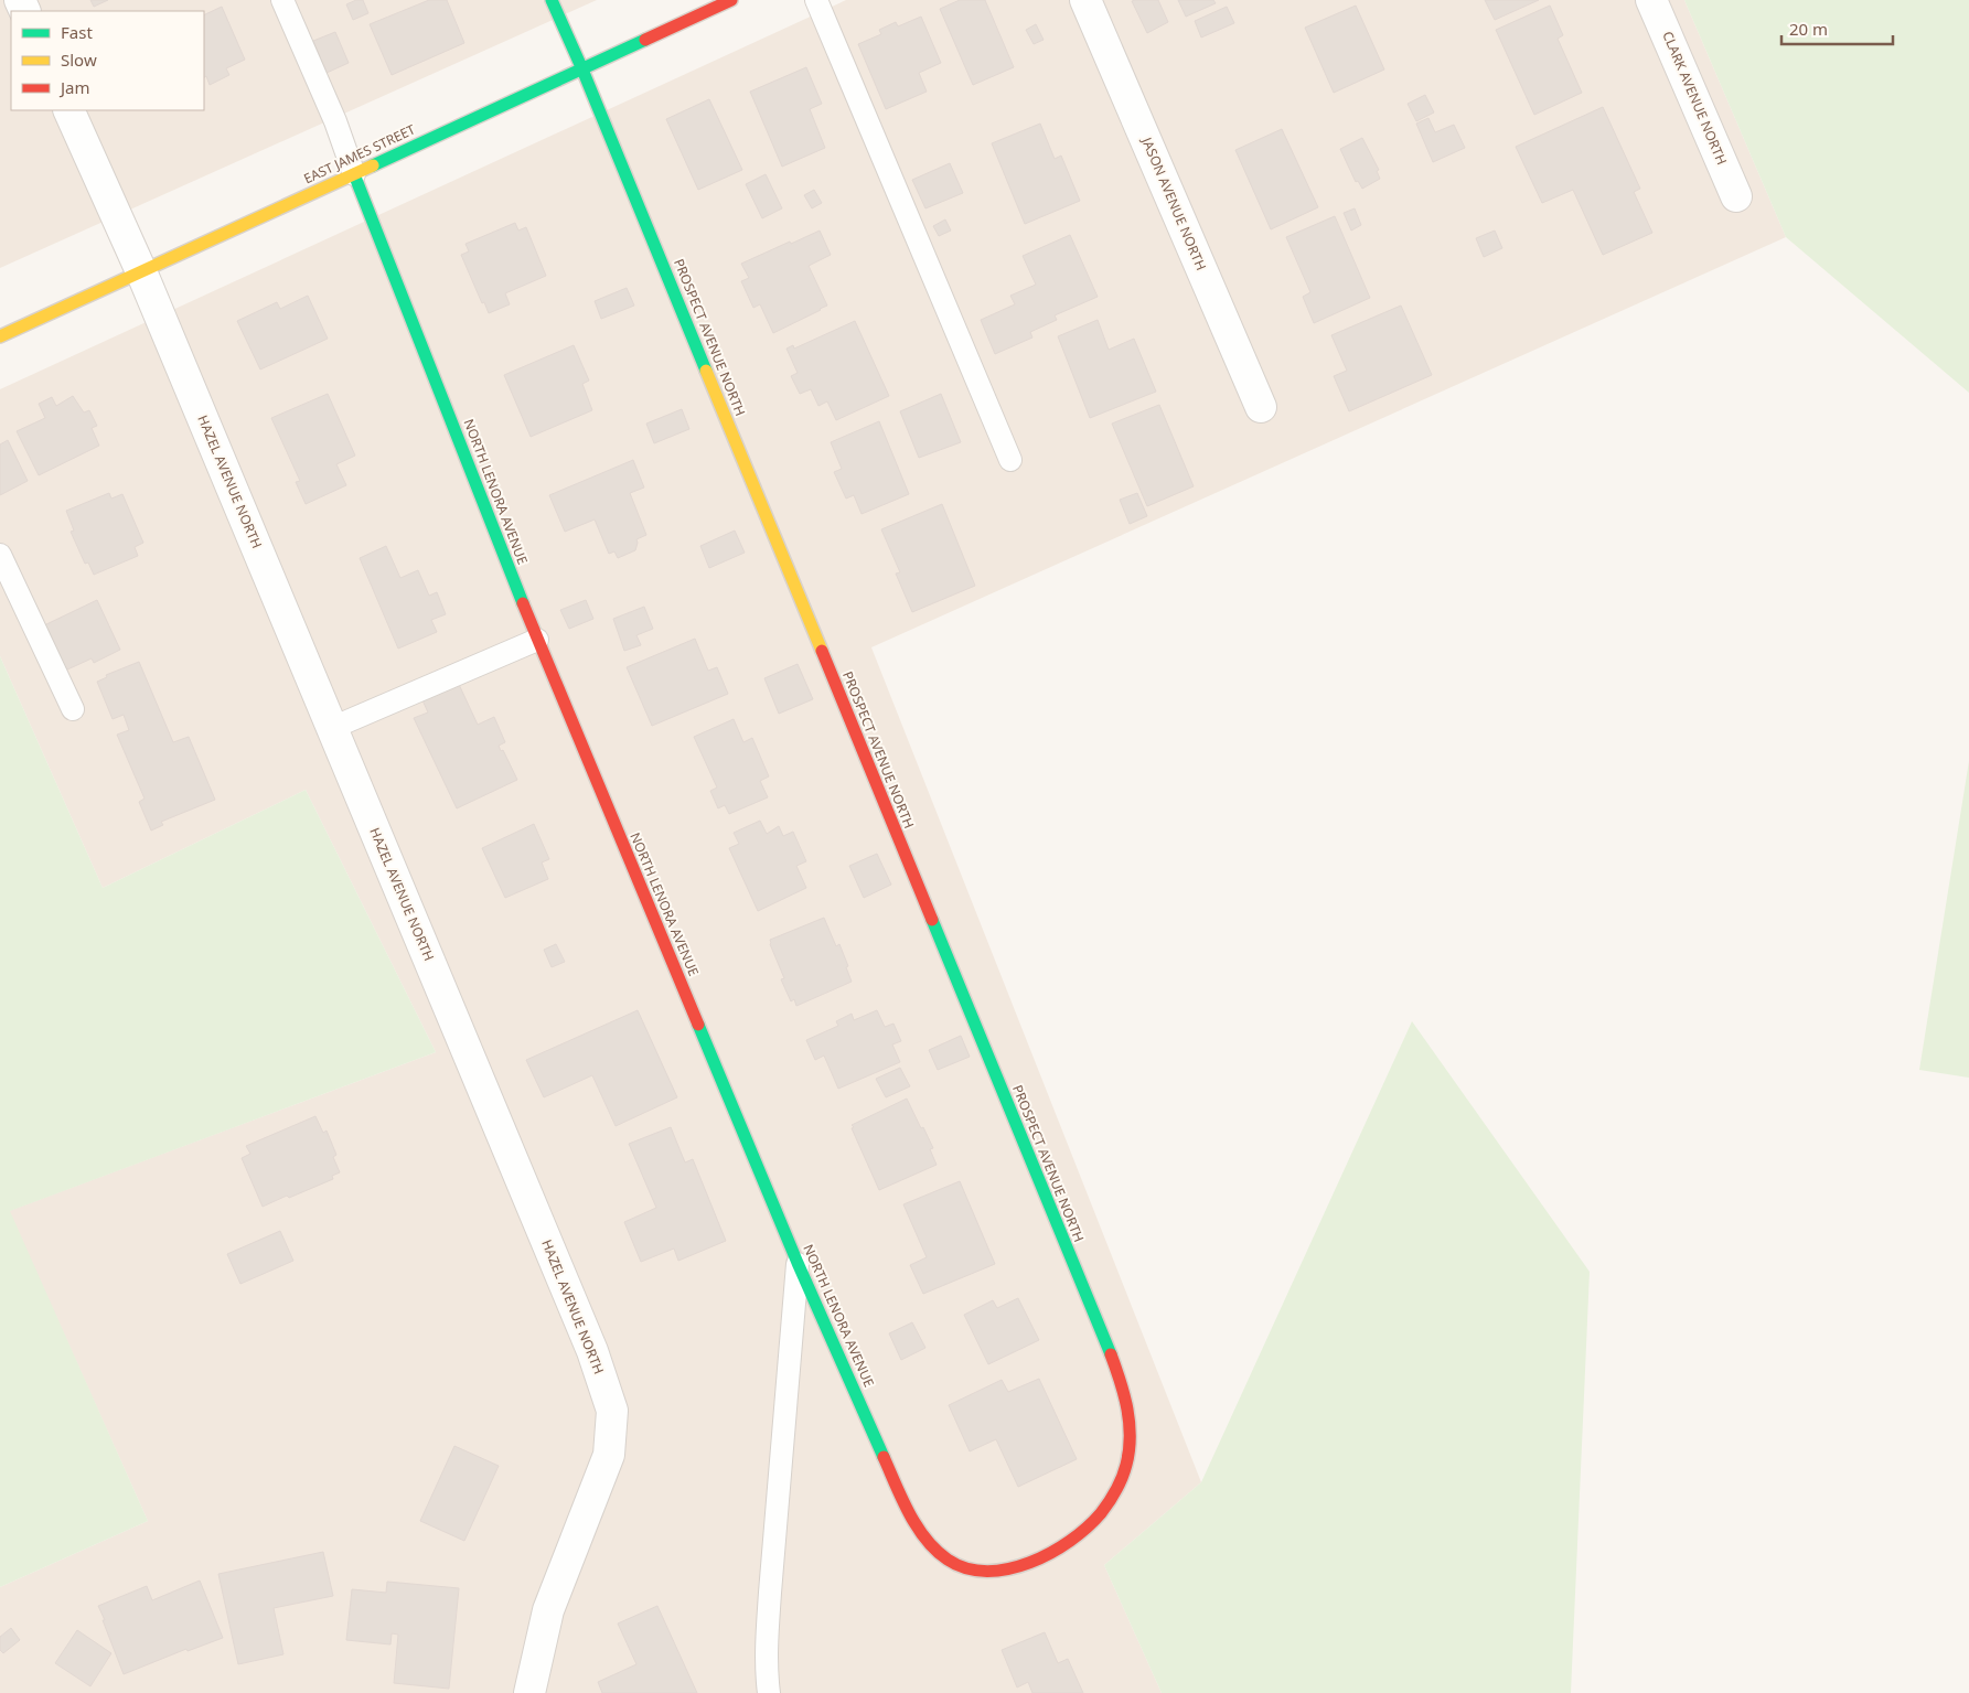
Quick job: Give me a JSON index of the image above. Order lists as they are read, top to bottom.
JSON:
{
  "streets": {
    "street": [
      "CLARK AVENUE NORTH",
      "EAST JAMES STREET",
      "JASON AVENUE NORTH",
      "PROSPECT AVENUE NORTH",
      "HAZEL AVENUE NORTH",
      "NORTH LENORA AVENUE"
    ]
  },
  "crossings": [
    ["EAST JAMES STREET", "PROSPECT AVENUE NORTH"],
    ["EAST JAMES STREET", "HAZEL AVENUE NORTH"],
    ["EAST JAMES STREET", "NORTH LENORA AVENUE"],
    ["PROSPECT AVENUE NORTH", "NORTH LENORA AVENUE"]
  ],
  "legend": ["Fast", "Slow", "Jam"],
  "scale_bar": "20 m"
}
